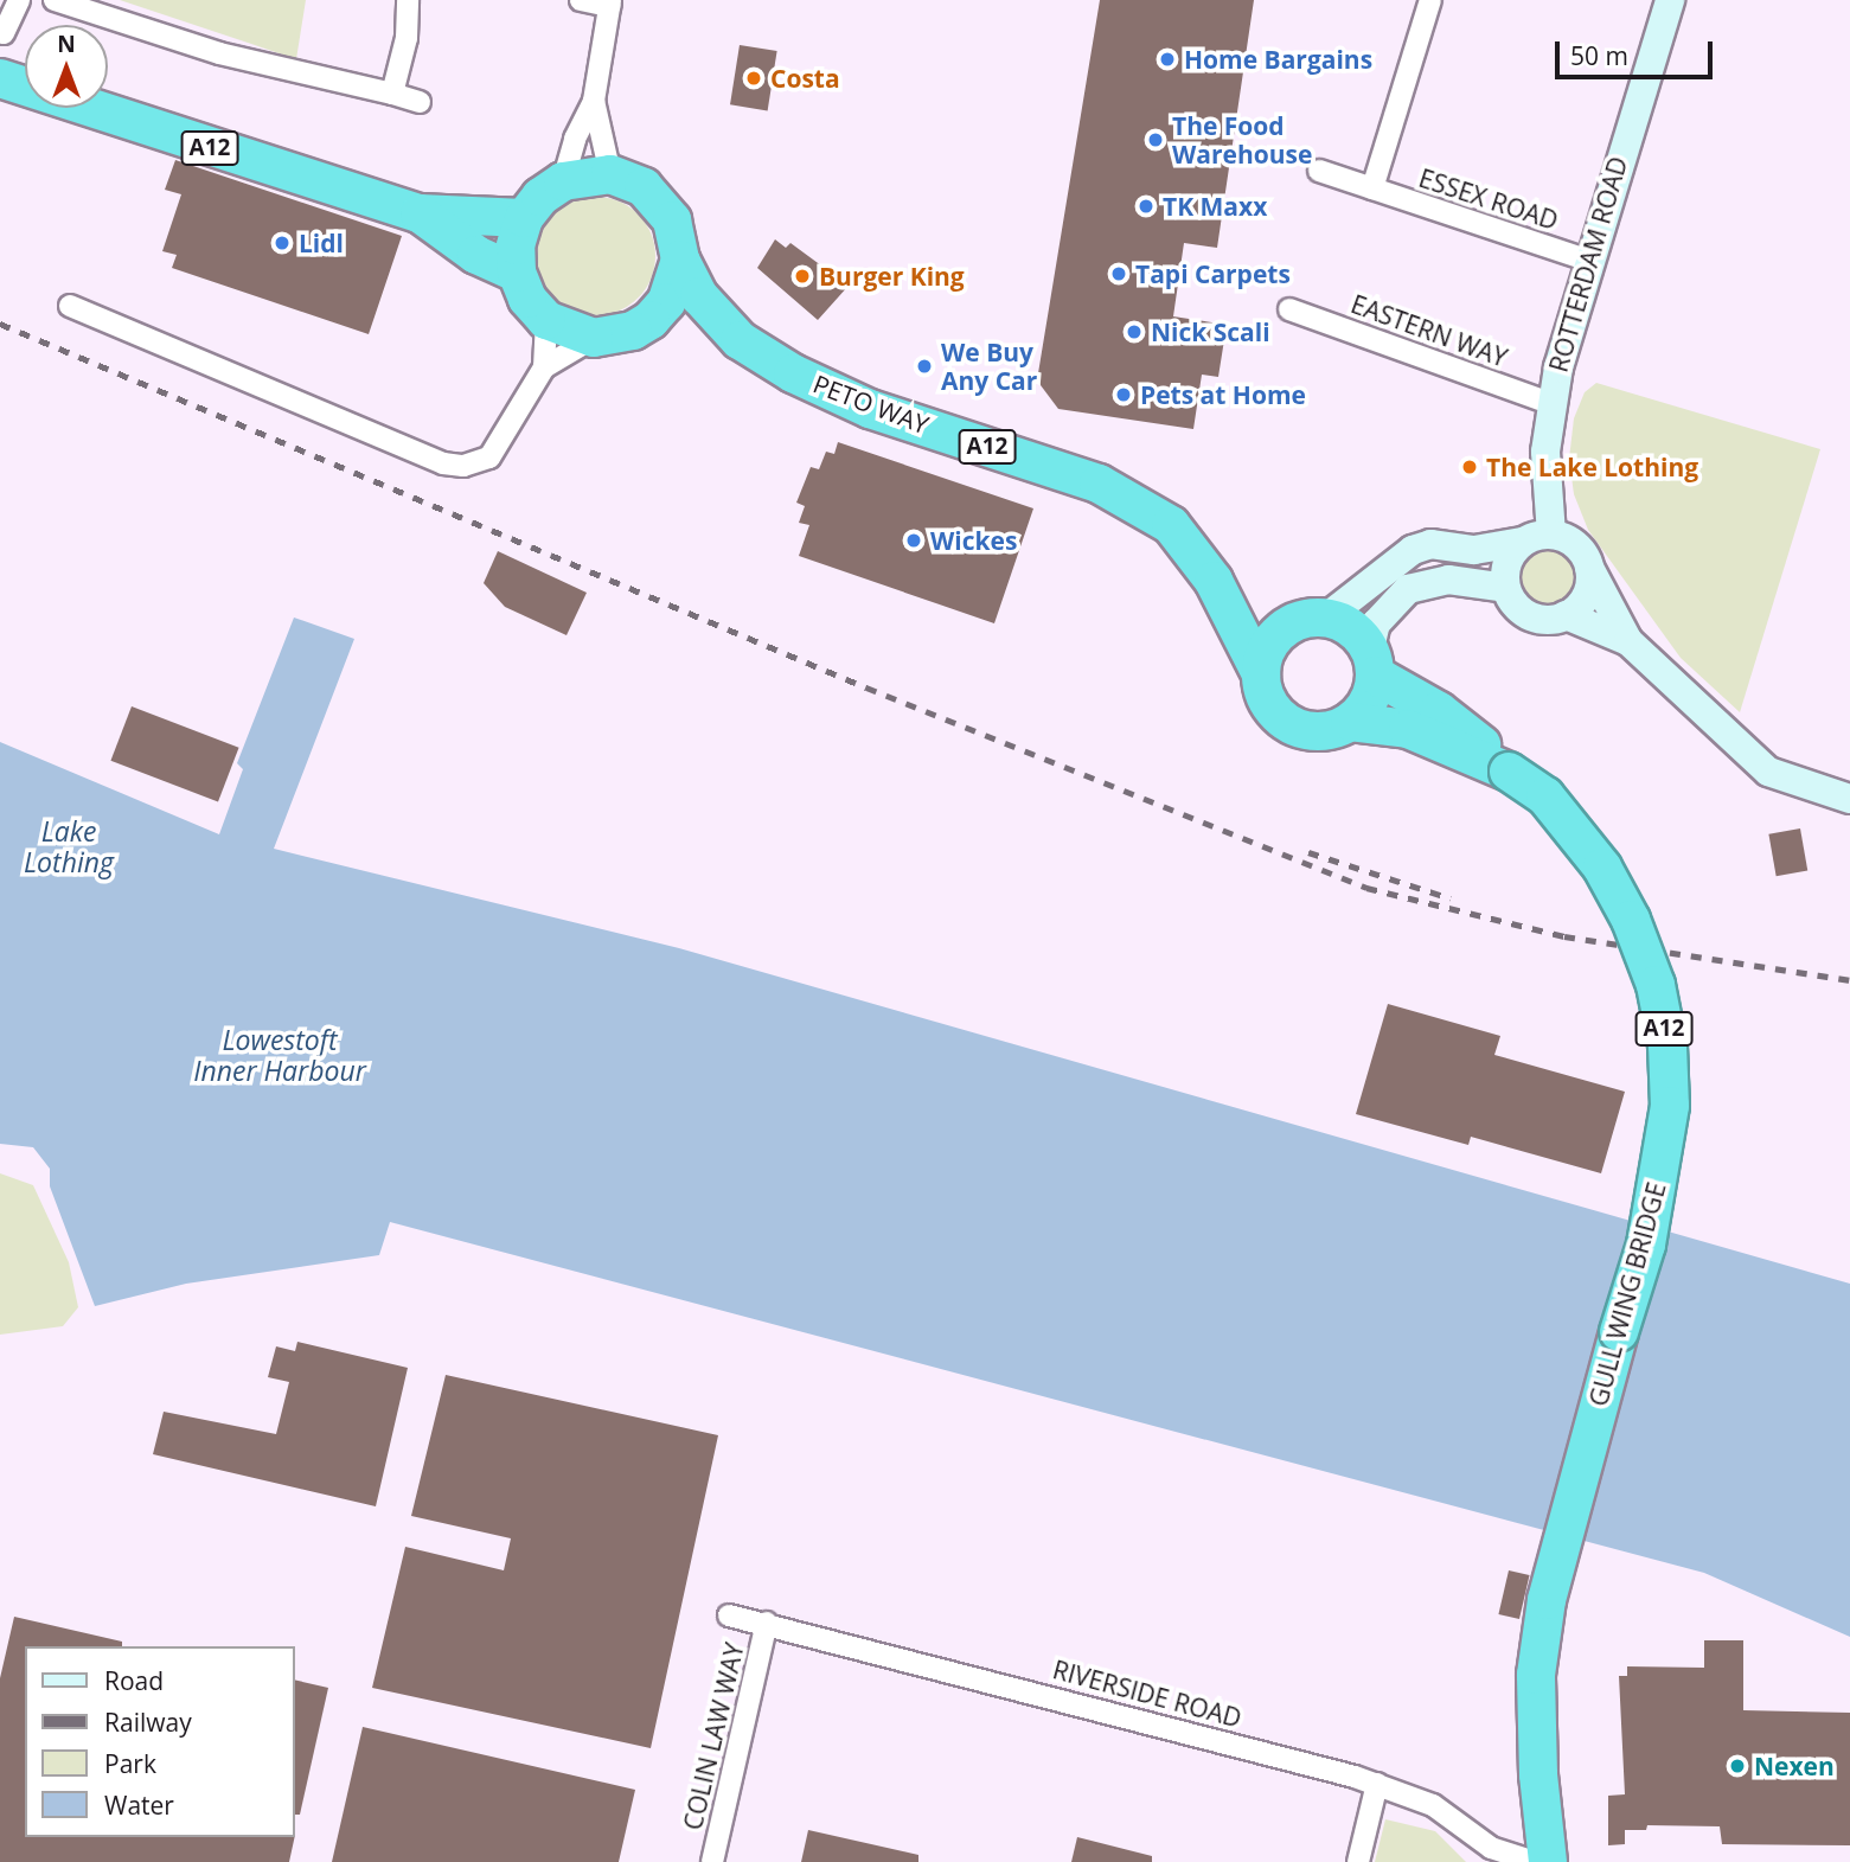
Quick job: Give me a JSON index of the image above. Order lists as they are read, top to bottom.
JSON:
{
  "streets": {
    "highway": ["A12", "PETO WAY", "GULL WING BRIDGE"],
    "street": [
      "ESSEX ROAD",
      "ROTTERDAM ROAD",
      "EASTERN WAY",
      "RIVERSIDE ROAD",
      "COLIN LAW WAY"
    ]
  },
  "crossings": [
    ["A12", "PETO WAY"],
    ["A12", "GULL WING BRIDGE"],
    ["ESSEX ROAD", "ROTTERDAM ROAD"],
    ["ROTTERDAM ROAD", "EASTERN WAY"],
    ["RIVERSIDE ROAD", "COLIN LAW WAY"]
  ],
  "water": ["Lake Lothing", "Lowestoft Inner Harbour"],
  "places": [
    "Home Bargains",
    "Costa",
    "The Food Warehouse",
    "TK Maxx",
    "Lidl",
    "Tapi Carpets",
    "Burger King",
    "Nick Scali",
    "We Buy Any Car",
    "Pets at Home",
    "The Lake Lothing",
    "Wickes",
    "Nexen"
  ],
  "legend": [
    "Road",
    "Railway",
    "Park",
    "Water"
  ],
  "scale_bar": "50 m",
  "north": "top"
}
